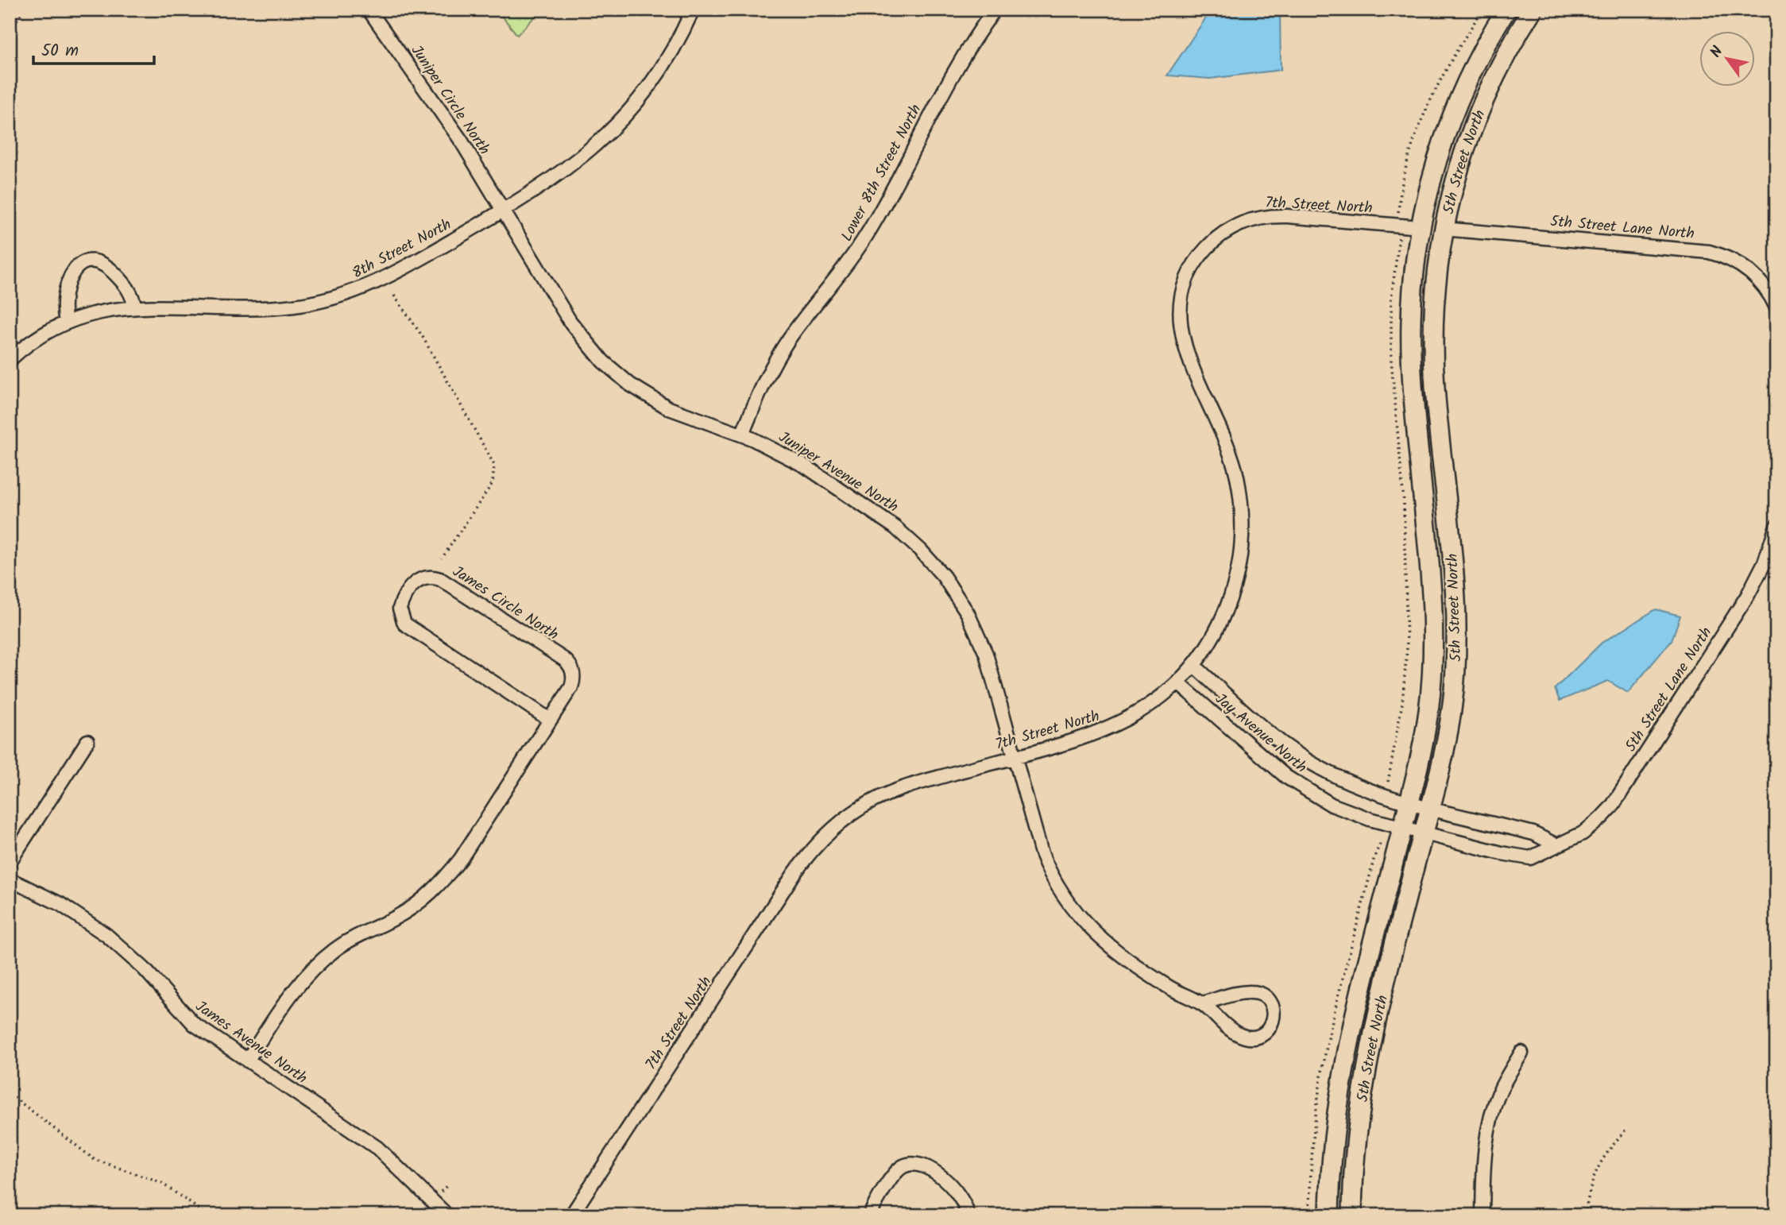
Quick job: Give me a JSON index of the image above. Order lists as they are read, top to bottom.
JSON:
{
  "streets": {
    "street": [
      "Juniper Circle North",
      "5th Street North",
      "Lower 8th Street North",
      "7th Street North",
      "5th Street Lane North",
      "8th Street North",
      "Juniper Avenue North",
      "James Circle North",
      "Jay Avenue North",
      "James Avenue North"
    ]
  },
  "crossings": [
    ["Juniper Circle North", "8th Street North"],
    ["Juniper Circle North", "Juniper Avenue North"],
    ["5th Street North", "7th Street North"],
    ["5th Street North", "5th Street Lane North"],
    ["5th Street North", "Jay Avenue North"],
    ["Lower 8th Street North", "Juniper Avenue North"],
    ["7th Street North", "Juniper Avenue North"],
    ["7th Street North", "Jay Avenue North"],
    ["5th Street Lane North", "Jay Avenue North"],
    ["8th Street North", "Juniper Avenue North"],
    ["James Circle North", "James Avenue North"]
  ],
  "scale_bar": "50 m",
  "north": "top left"
}
